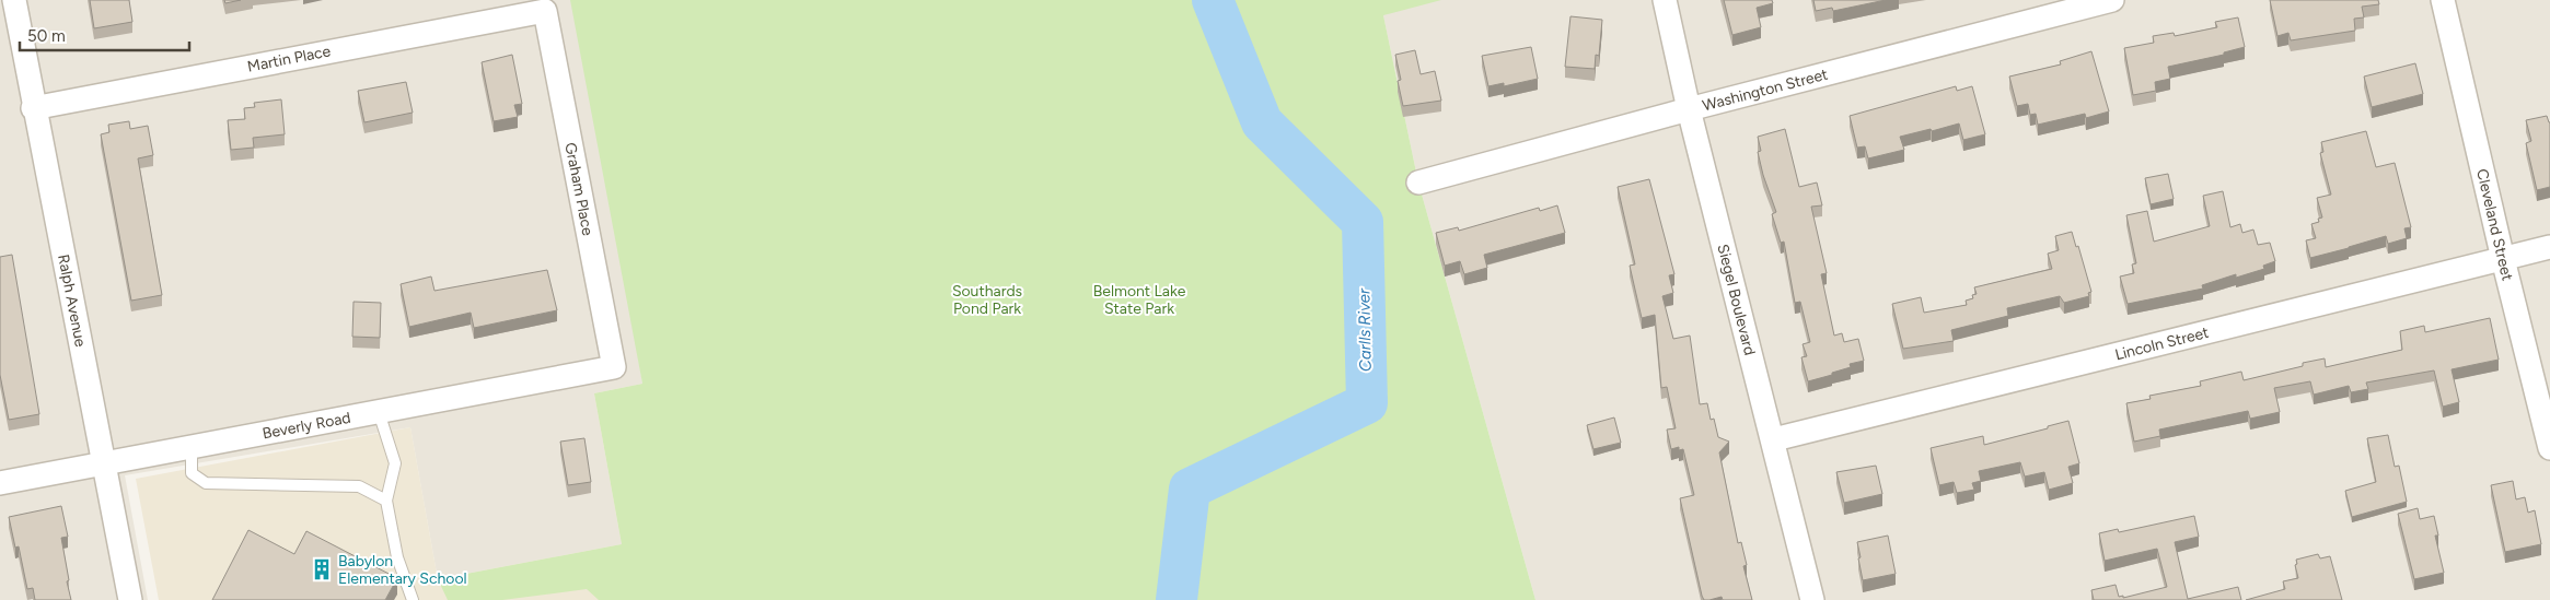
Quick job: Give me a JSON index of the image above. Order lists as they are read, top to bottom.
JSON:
{
  "streets": {
    "street": [
      "Martin Place",
      "Washington Street",
      "Graham Place",
      "Cleveland Street",
      "Ralph Avenue",
      "Siegel Boulevard",
      "Lincoln Street",
      "Beverly Road"
    ]
  },
  "crossings": [
    ["Martin Place", "Graham Place"],
    ["Martin Place", "Ralph Avenue"],
    ["Washington Street", "Siegel Boulevard"],
    ["Graham Place", "Beverly Road"],
    ["Cleveland Street", "Lincoln Street"],
    ["Ralph Avenue", "Beverly Road"],
    ["Siegel Boulevard", "Lincoln Street"]
  ],
  "water": ["Carlls River"],
  "parks": ["Southards Pond Park", "Belmont Lake State Park"],
  "places": {
    "building": ["Babylon Elementary School"]
  },
  "scale_bar": "50 m"
}
